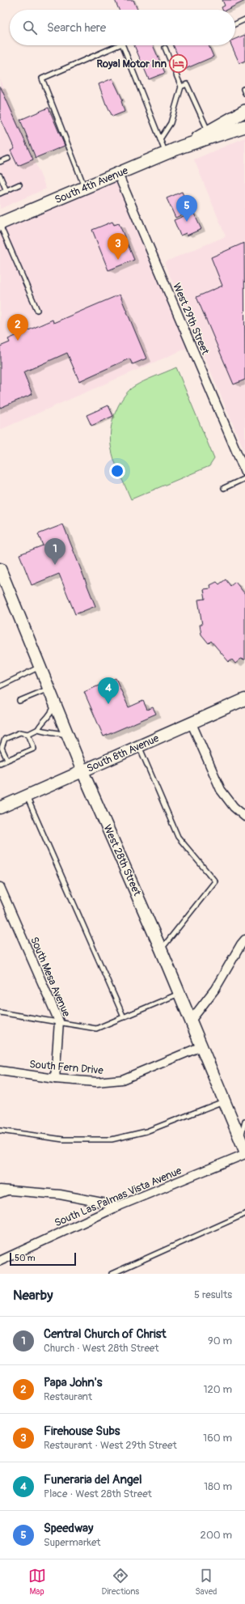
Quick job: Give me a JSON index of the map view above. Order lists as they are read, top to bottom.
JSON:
{
  "streets": {
    "main road": ["South 4th Avenue"],
    "street": [
      "West 29th Street",
      "South 8th Avenue",
      "West 28th Street",
      "South Mesa Avenue",
      "South Fern Drive",
      "South Las Palmas Vista Avenue"
    ]
  },
  "crossings": [
    ["South 4th Avenue", "West 29th Street"],
    ["South 8th Avenue", "West 28th Street"],
    ["West 28th Street", "South Fern Drive"],
    ["South Mesa Avenue", "South Fern Drive"]
  ],
  "places": {
    "hotel": ["Royal Motor Inn"]
  },
  "scale_bar": "50 m",
  "page": {
    "search": "Search here",
    "pins": [
      "5",
      "3",
      "2",
      "1",
      "4"
    ],
    "scale": "50 m",
    "heading": ["Nearby", "5 results"],
    "list": [
      {
        "mark": "1",
        "name": "Central Church of Christ",
        "note": "Church · West 28th Street",
        "value": "90 m"
      },
      {
        "mark": "2",
        "name": "Papa John's",
        "note": "Restaurant",
        "value": "120 m"
      },
      {
        "mark": "3",
        "name": "Firehouse Subs",
        "note": "Restaurant · West 29th Street",
        "value": "160 m"
      },
      {
        "mark": "4",
        "name": "Funeraria del Angel",
        "note": "Place · West 28th Street",
        "value": "180 m"
      },
      {
        "mark": "5",
        "name": "Speedway",
        "note": "Supermarket",
        "value": "200 m"
      }
    ],
    "nav": ["Map", "Directions", "Saved"]
  }
}
